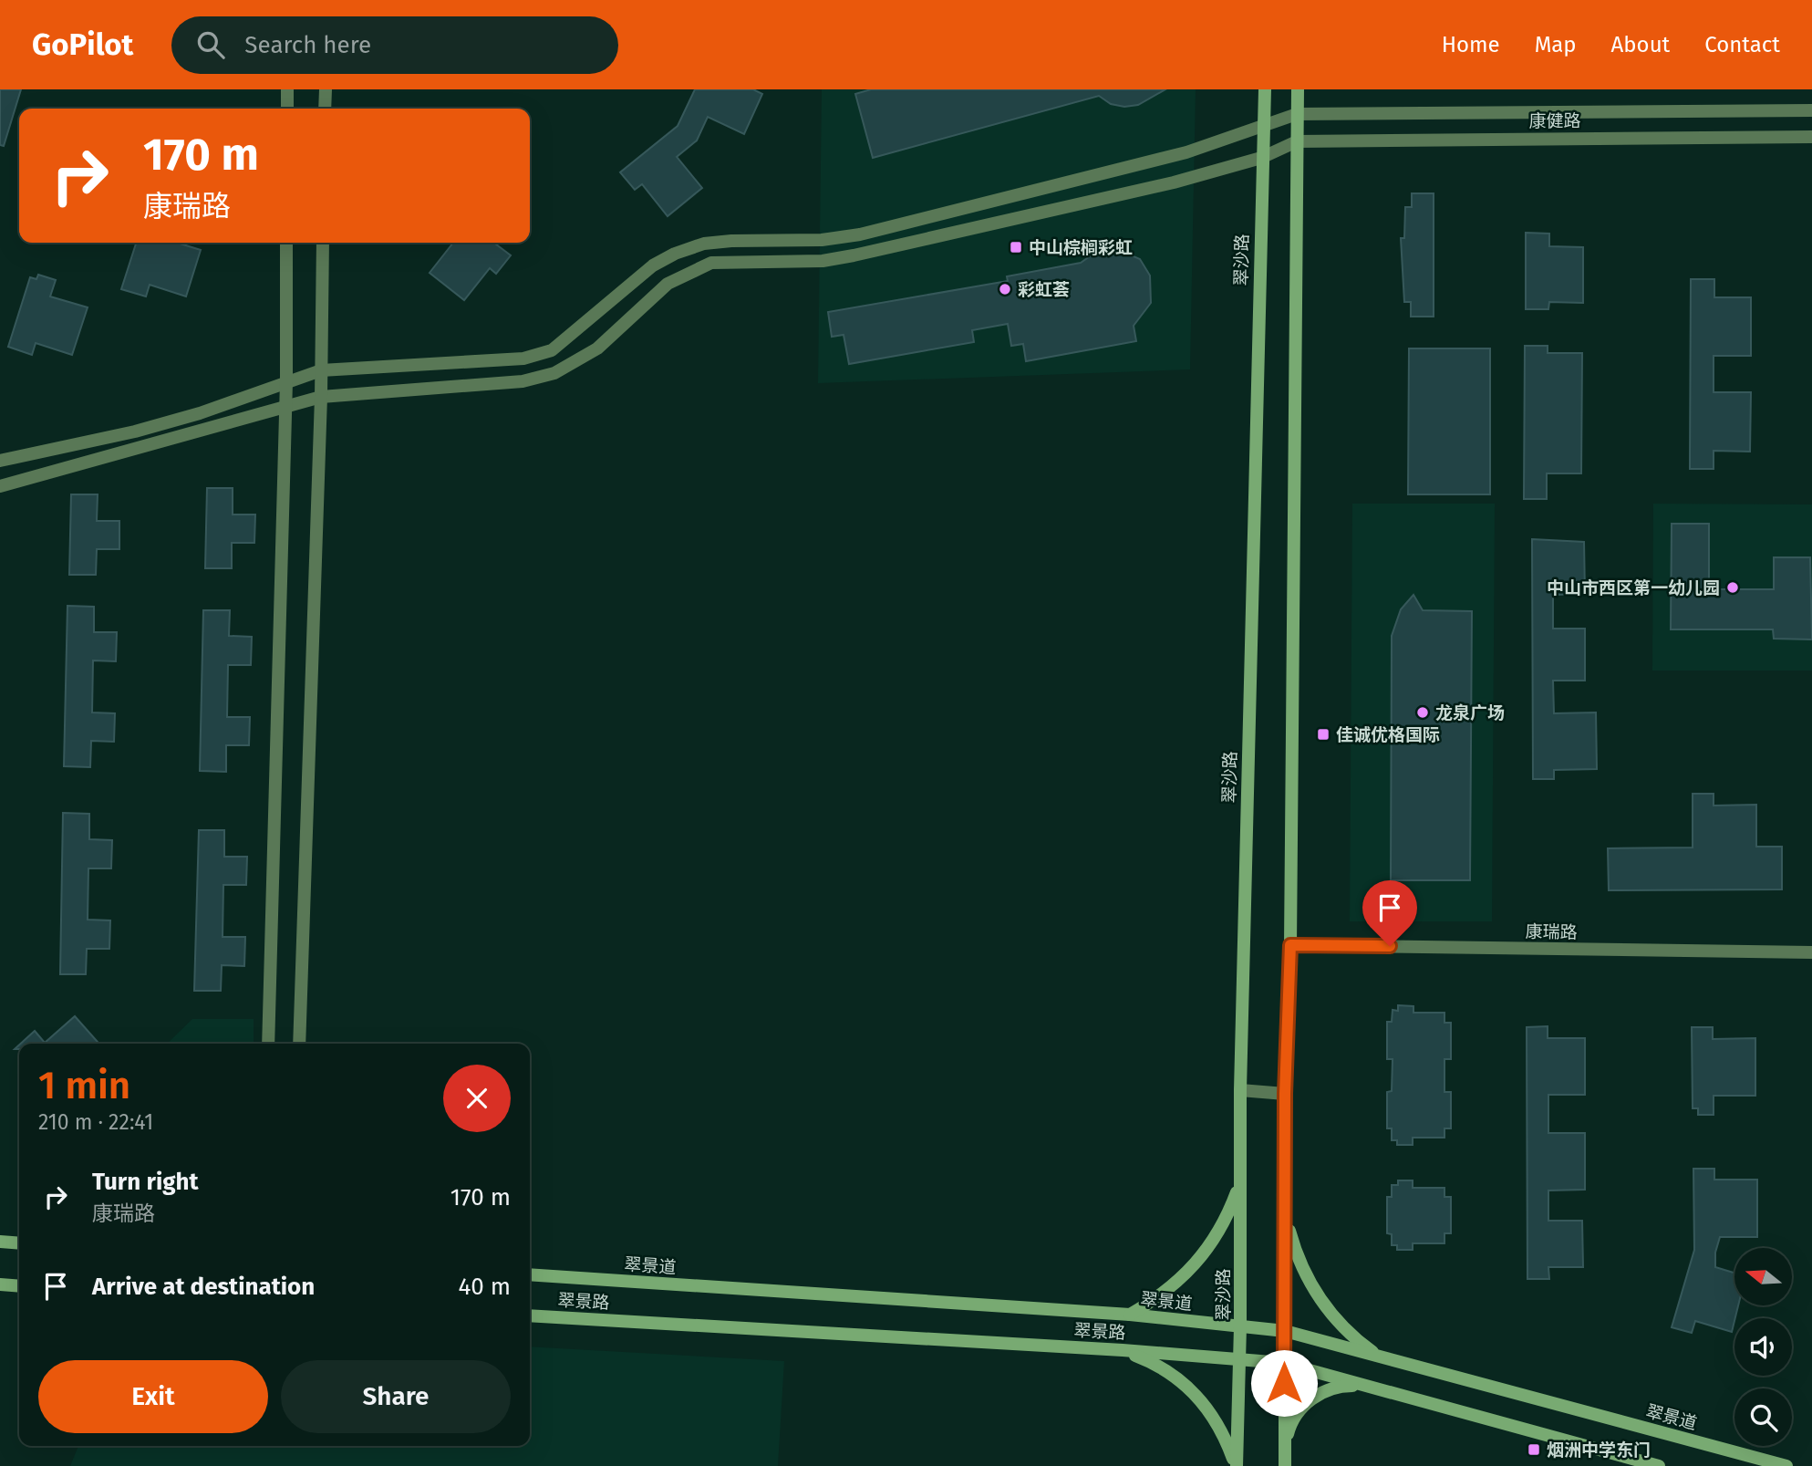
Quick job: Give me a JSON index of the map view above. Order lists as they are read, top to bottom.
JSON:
{
  "streets": {
    "main road": ["翠沙路", "翠景道", "翠景路"],
    "street": ["康健路", "康瑞路"]
  },
  "crossings": [
    ["康健路", "翠沙路"],
    ["翠沙路", "翠景道"],
    ["翠沙路", "翠景路"]
  ],
  "places": {
    "transit": ["中山棕榈彩虹", "佳诚优格国际", "烟洲中学东门"],
    "other": ["彩虹荟", "中山市西区第一幼儿园", "龙泉广场"]
  },
  "north": "left",
  "page": {
    "header": "GoPilot",
    "search": "Search here",
    "nav": [
      "Home",
      "Map",
      "About",
      "Contact"
    ],
    "turn": ["170 m", "康瑞路"],
    "heading": ["1 min", "210 m · 22:41"],
    "list": [
      {
        "name": "Turn right",
        "note": "康瑞路",
        "value": "170 m"
      },
      {
        "name": "Arrive at destination",
        "value": "40 m"
      }
    ],
    "buttons": ["Exit", "Share"]
  }
}
